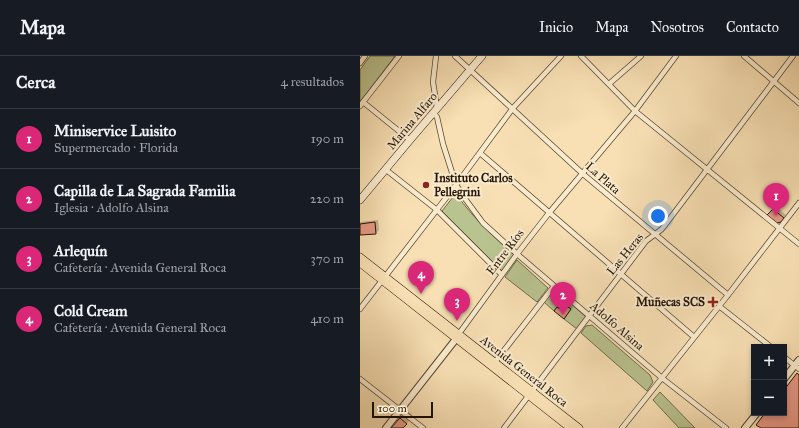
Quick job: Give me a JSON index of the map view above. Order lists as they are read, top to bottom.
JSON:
{
  "streets": {
    "main road": ["Marina Alfaro", "Avenida General Roca"],
    "street": [
      "La Plata",
      "Entre Ríos",
      "Las Heras",
      "Adolfo Alsina"
    ]
  },
  "crossings": [
    ["Marina Alfaro", "La Plata"],
    ["Marina Alfaro", "Adolfo Alsina"],
    ["La Plata", "Entre Ríos"],
    ["La Plata", "Las Heras"],
    ["Entre Ríos", "Adolfo Alsina"],
    ["Entre Ríos", "Avenida General Roca"],
    ["Las Heras", "Adolfo Alsina"],
    ["Las Heras", "Avenida General Roca"]
  ],
  "places": {
    "other": ["Instituto Carlos Pellegrini"],
    "health": ["Muñecas SCS"]
  },
  "scale_bar": "100 m",
  "page": {
    "header": "Mapa",
    "nav": [
      "Inicio",
      "Mapa",
      "Nosotros",
      "Contacto"
    ],
    "heading": ["Cerca", "4 resultados"],
    "list": [
      {
        "mark": "1",
        "name": "Miniservice Luisito",
        "note": "Supermercado · Florida",
        "value": "190 m"
      },
      {
        "mark": "2",
        "name": "Capilla de La Sagrada Familia",
        "note": "Iglesia · Adolfo Alsina",
        "value": "220 m"
      },
      {
        "mark": "3",
        "name": "Arlequín",
        "note": "Cafetería · Avenida General Roca",
        "value": "370 m"
      },
      {
        "mark": "4",
        "name": "Cold Cream",
        "note": "Cafetería · Avenida General Roca",
        "value": "410 m"
      }
    ],
    "pins": [
      "1",
      "4",
      "2",
      "3"
    ],
    "map_buttons": ["+", "−"],
    "scale": "100 m"
  }
}
